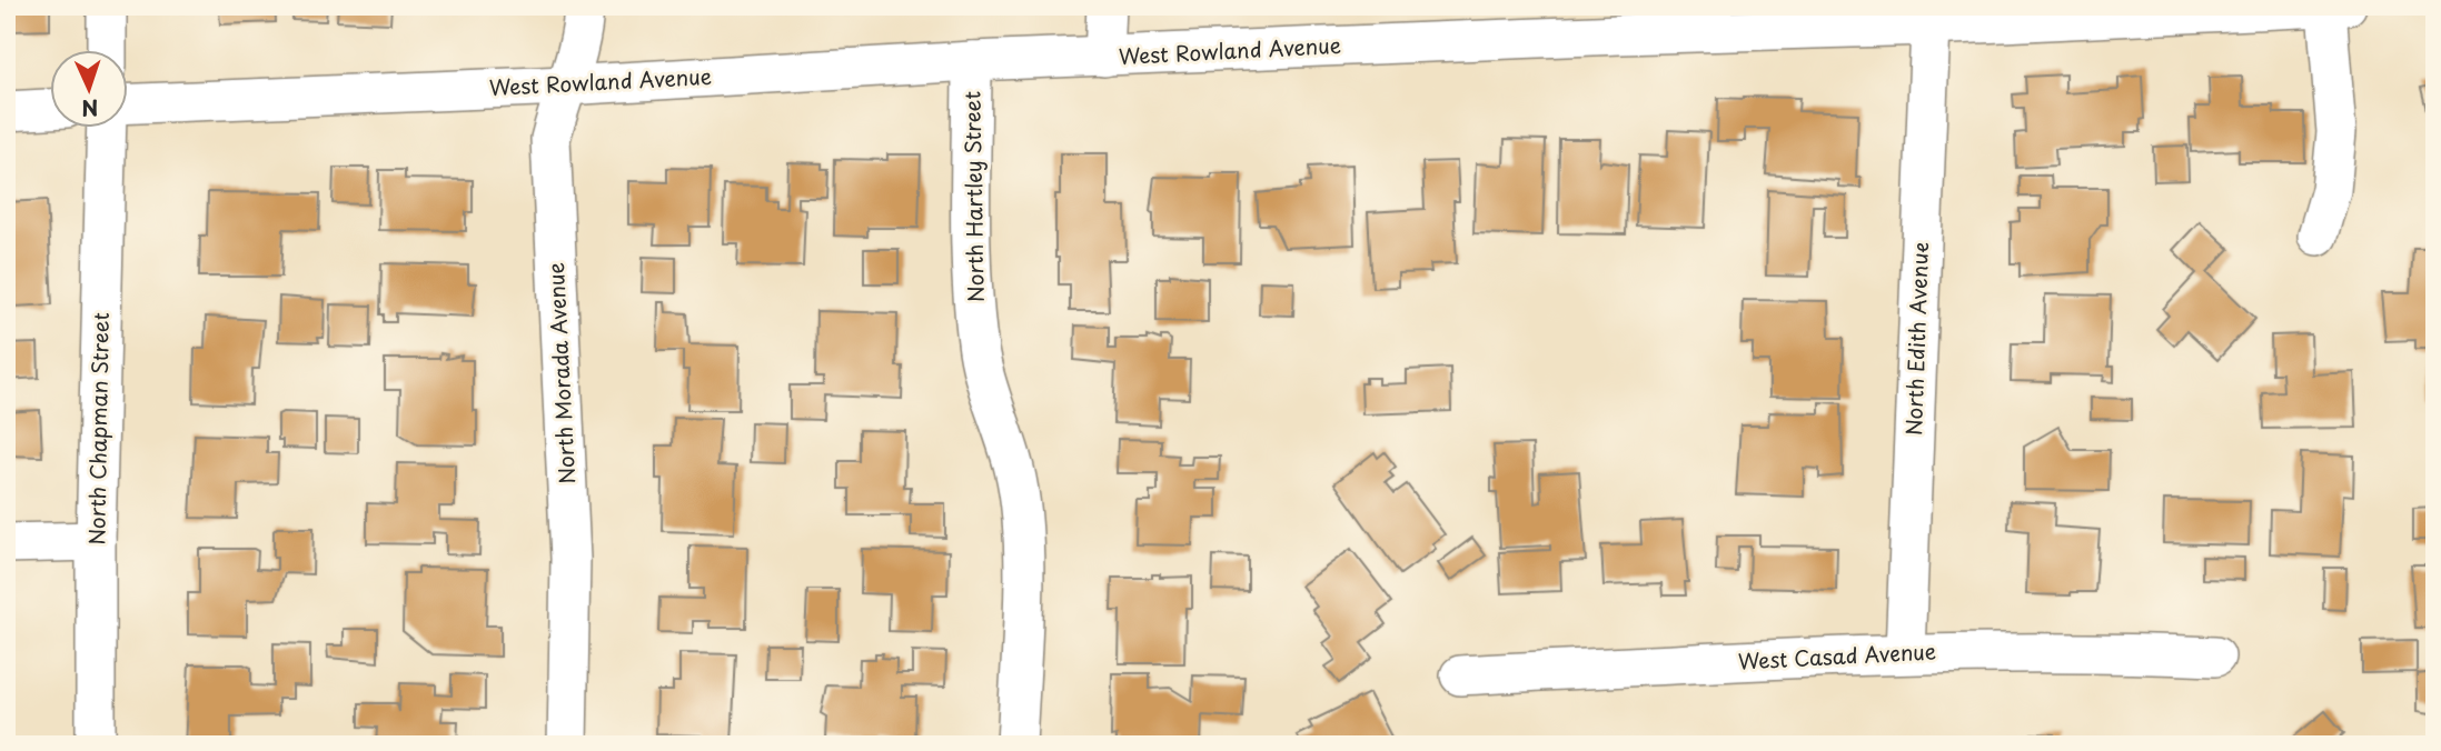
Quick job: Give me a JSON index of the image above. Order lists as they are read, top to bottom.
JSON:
{
  "streets": {
    "street": [
      "West Rowland Avenue",
      "North Hartley Street",
      "North Edith Avenue",
      "North Morada Avenue",
      "North Chapman Street",
      "West Casad Avenue"
    ]
  },
  "crossings": [
    ["West Rowland Avenue", "North Hartley Street"],
    ["West Rowland Avenue", "North Edith Avenue"],
    ["West Rowland Avenue", "North Morada Avenue"],
    ["North Edith Avenue", "West Casad Avenue"]
  ],
  "north": "bottom"
}
